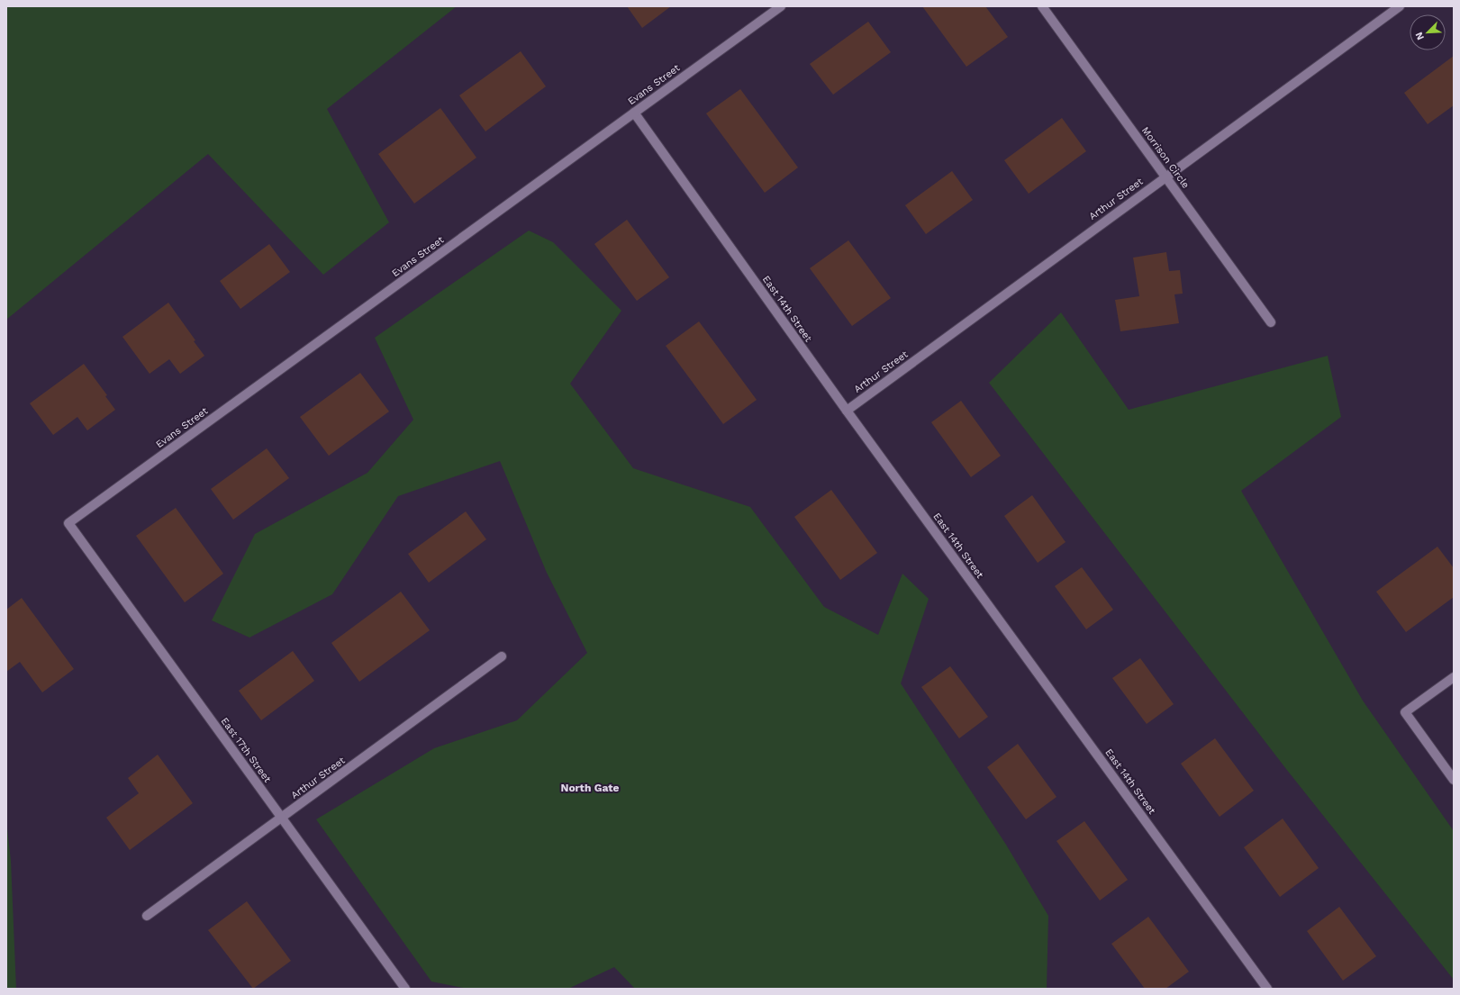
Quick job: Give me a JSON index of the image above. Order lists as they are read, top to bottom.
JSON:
{
  "streets": {
    "street": [
      "Evans Street",
      "Morrison Circle",
      "Arthur Street",
      "East 14th Street",
      "East 17th Street"
    ]
  },
  "crossings": [
    ["Evans Street", "East 14th Street"],
    ["Evans Street", "East 17th Street"],
    ["Morrison Circle", "Arthur Street"],
    ["Arthur Street", "East 14th Street"],
    ["Arthur Street", "East 17th Street"]
  ],
  "districts": ["North Gate"],
  "north": "bottom left"
}
